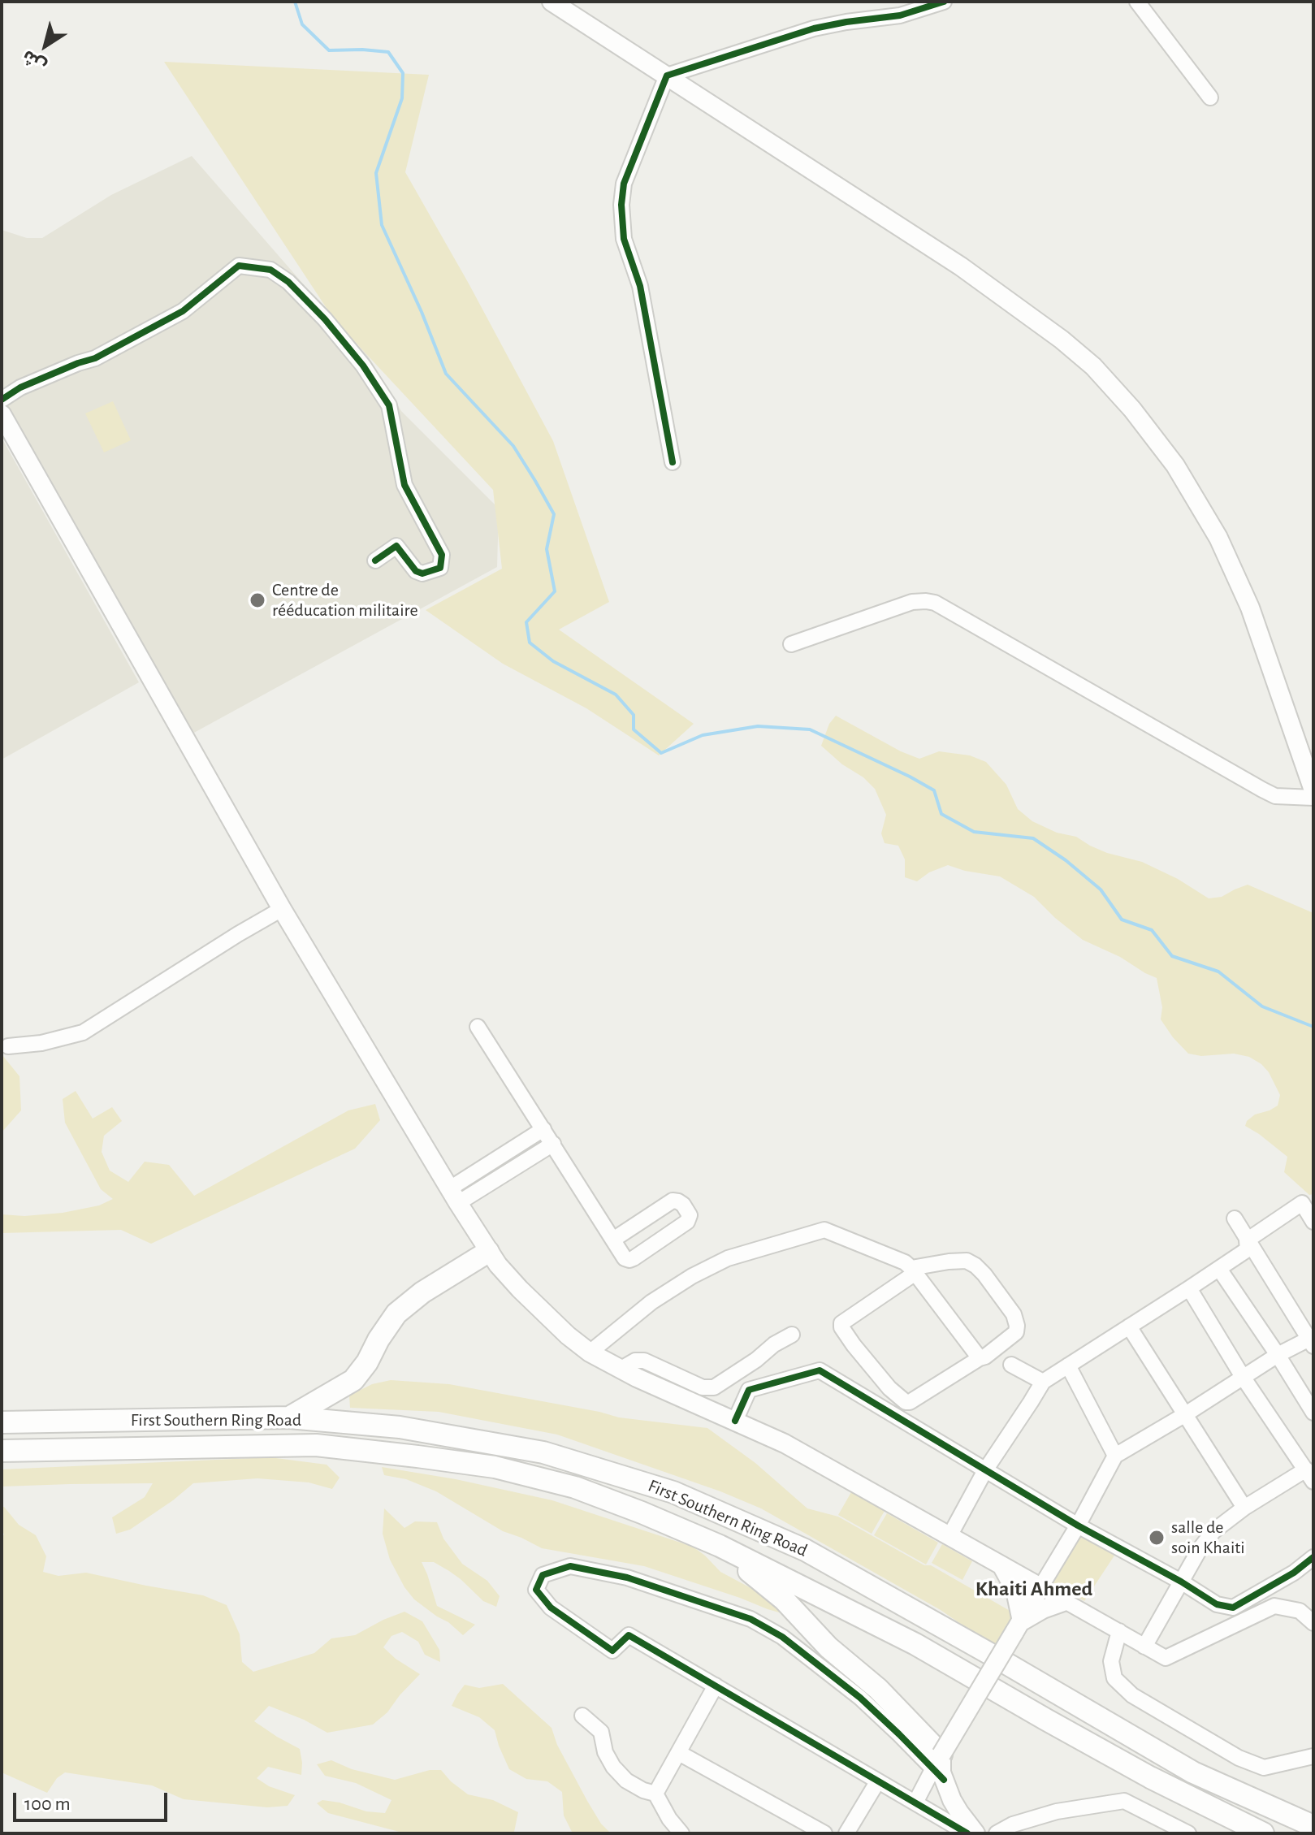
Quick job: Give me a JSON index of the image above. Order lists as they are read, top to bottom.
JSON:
{
  "streets": {
    "highway": ["First Southern Ring Road"]
  },
  "districts": ["Khaiti Ahmed"],
  "places": ["Centre de rééducation militaire", "salle de soin Khaiti"],
  "scale_bar": "100 m",
  "north": "bottom left"
}
